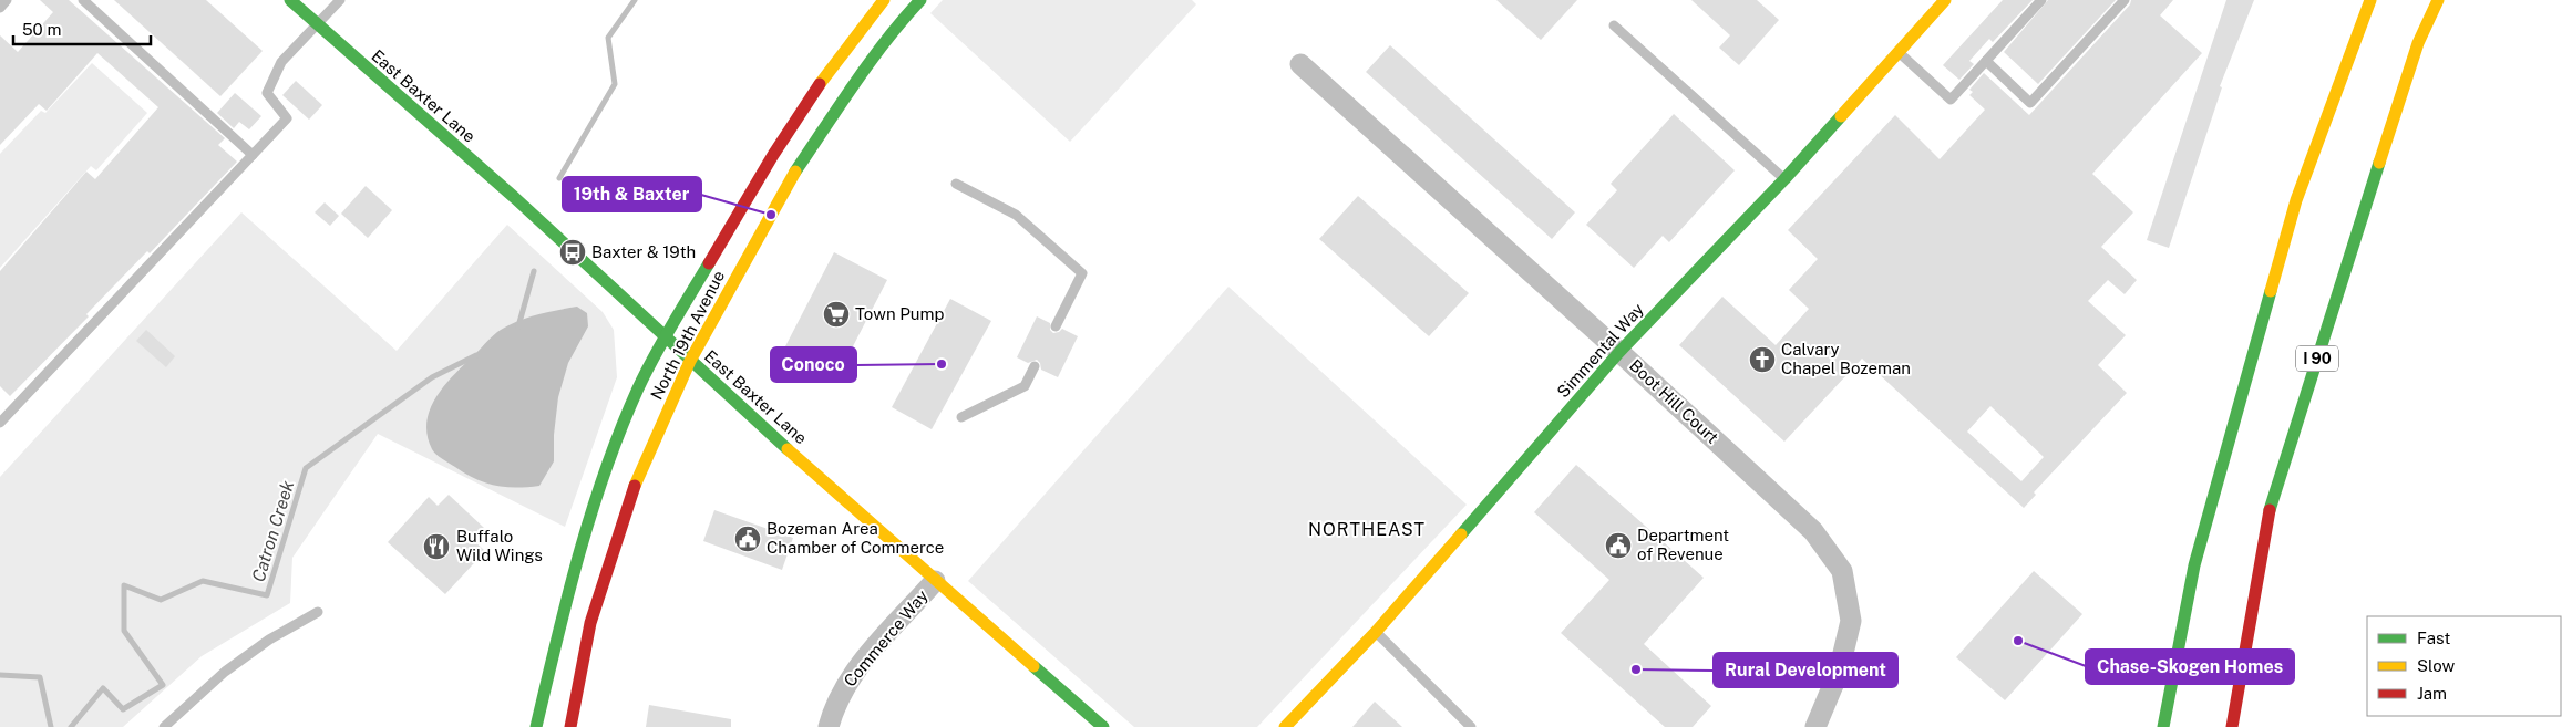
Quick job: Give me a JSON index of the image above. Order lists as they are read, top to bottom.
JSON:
{
  "streets": {
    "main road": [
      "East Baxter Lane",
      "North 19th Avenue",
      "Simmental Way",
      "I 90"
    ],
    "street": ["Boot Hill Court", "Commerce Way"]
  },
  "crossings": [
    ["East Baxter Lane", "North 19th Avenue"],
    ["East Baxter Lane", "Commerce Way"],
    ["Simmental Way", "Boot Hill Court"]
  ],
  "districts": ["NORTHEAST"],
  "water": ["Catron Creek"],
  "places": {
    "other": [
      "19th & Baxter",
      "Conoco",
      "Chase-Skogen Homes",
      "Rural Development"
    ],
    "bus stop": ["Baxter & 19th"],
    "supermarket": ["Town Pump"],
    "church": ["Calvary Chapel Bozeman"],
    "public building": ["Bozeman Area Chamber of Commerce", "Department of Revenue"],
    "restaurant": ["Buffalo Wild Wings"]
  },
  "legend": ["Fast", "Slow", "Jam"],
  "scale_bar": "50 m"
}
